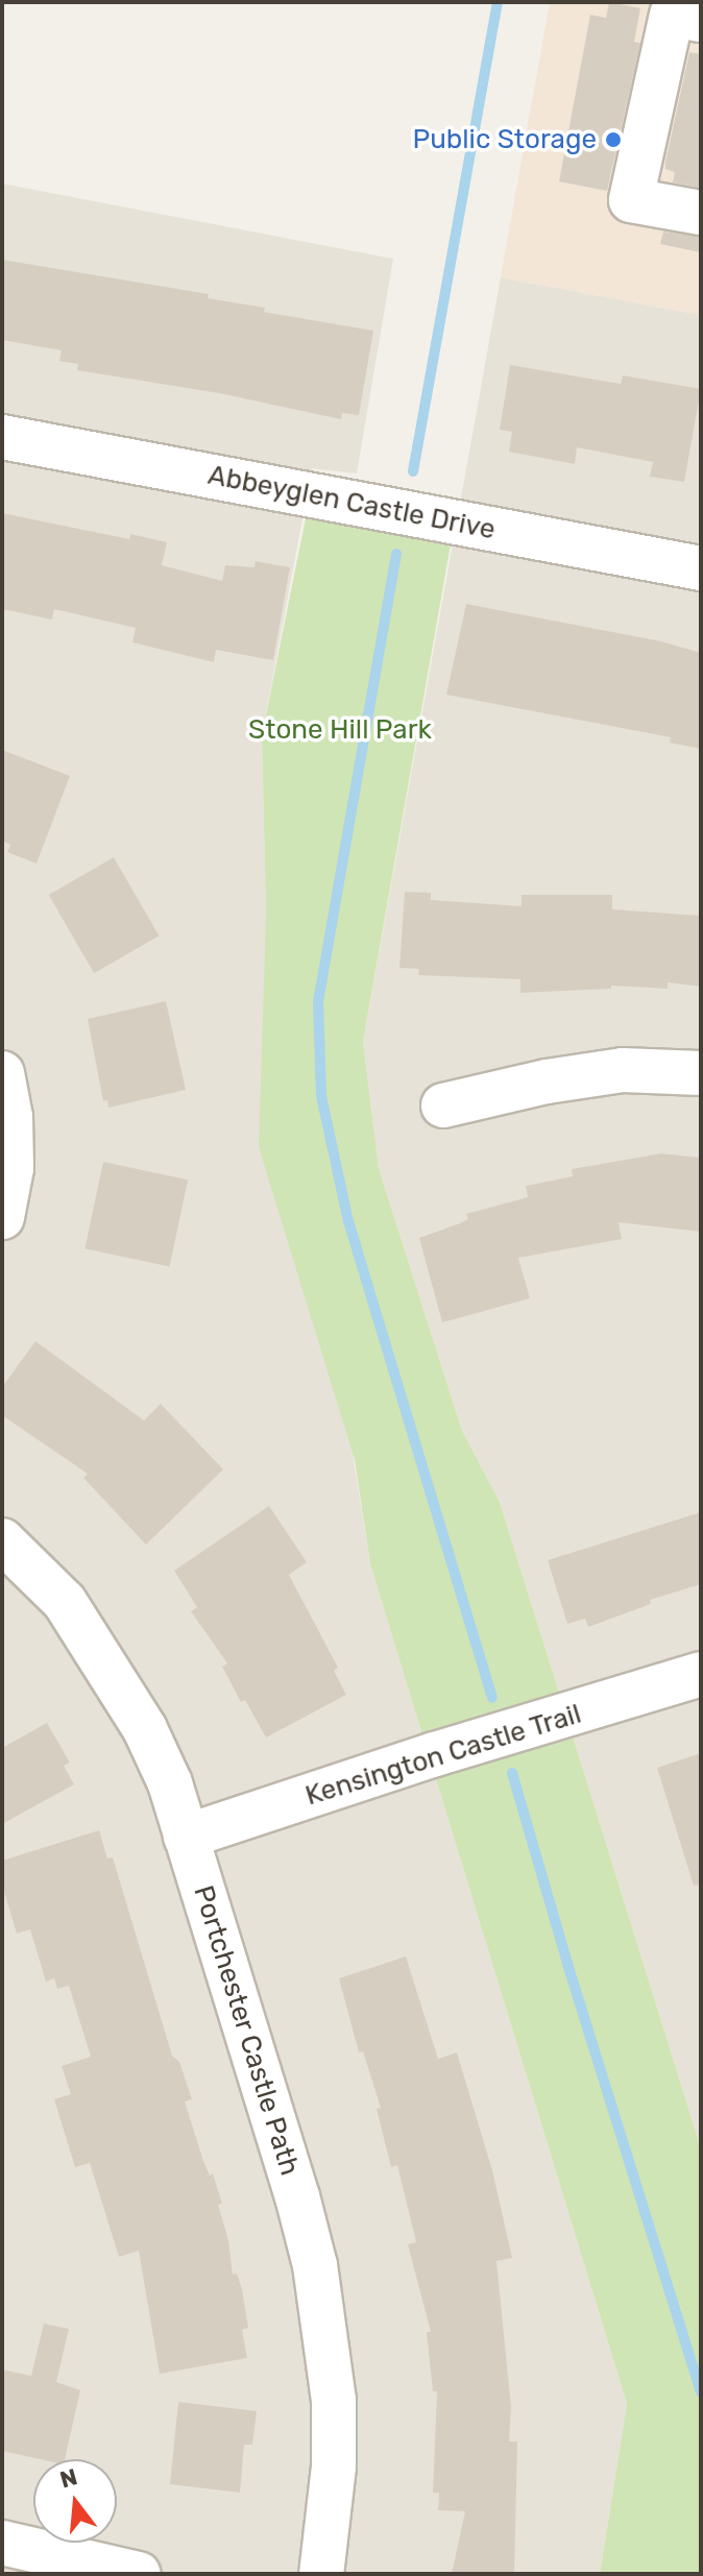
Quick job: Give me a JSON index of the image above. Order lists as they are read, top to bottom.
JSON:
{
  "streets": {
    "street": ["Abbeyglen Castle Drive", "Kensington Castle Trail", "Portchester Castle Path"]
  },
  "crossings": [
    ["Kensington Castle Trail", "Portchester Castle Path"]
  ],
  "parks": ["Stone Hill Park"],
  "places": ["Public Storage"],
  "north": "top"
}
